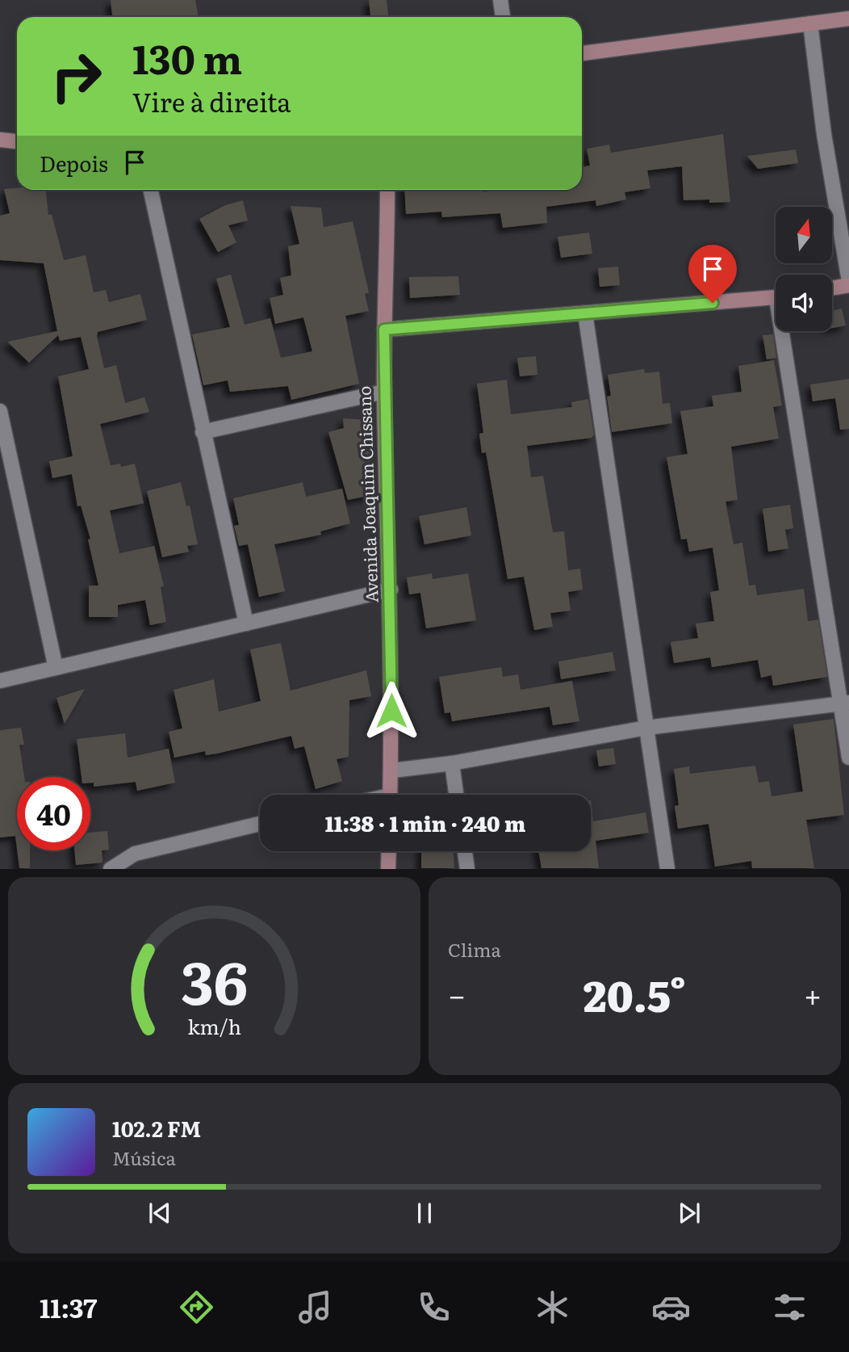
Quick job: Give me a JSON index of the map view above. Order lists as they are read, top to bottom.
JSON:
{
  "streets": {
    "street": ["Avenida Joaquim Chissano"]
  },
  "north": "top",
  "page": {
    "turn": ["130 m", "Vire à direita"],
    "then": "Depois",
    "limit": "40",
    "trip": "11:38 · 1 min · 240 m",
    "tile": "Clima",
    "heat": ["−", "20.5°", "+"],
    "song": ["102.2 FM", "Música"],
    "tabs": "11:37",
    "gauge": ["36", "km/h"]
  }
}
